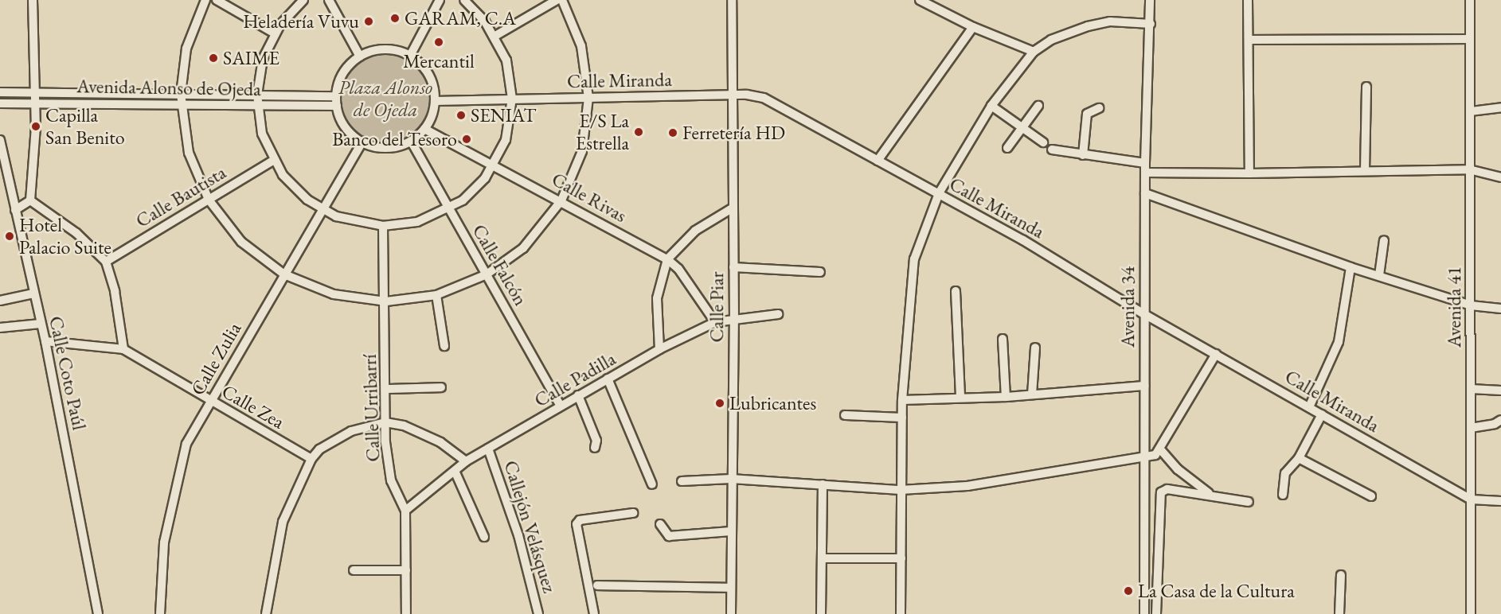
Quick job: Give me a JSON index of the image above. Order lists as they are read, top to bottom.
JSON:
{
  "streets": {
    "street": [
      "Calle Miranda",
      "Avenida Alonso de Ojeda",
      "Calle Bautista",
      "Calle Rivas",
      "Calle Falcón",
      "Calle Piar",
      "Avenida 34",
      "Avenida 41",
      "Calle Zulia",
      "Calle Coto Paúl",
      "Calle Padilla",
      "Calle Zea",
      "Calle Urribarrí",
      "Callejón Velásquez"
    ]
  },
  "crossings": [
    ["Calle Miranda", "Avenida Alonso de Ojeda"],
    ["Calle Miranda", "Calle Rivas"],
    ["Calle Miranda", "Calle Falcón"],
    ["Calle Miranda", "Calle Piar"],
    ["Calle Miranda", "Avenida 34"],
    ["Calle Miranda", "Avenida 41"],
    ["Calle Miranda", "Calle Zulia"],
    ["Avenida Alonso de Ojeda", "Calle Rivas"],
    ["Avenida Alonso de Ojeda", "Calle Falcón"],
    ["Avenida Alonso de Ojeda", "Calle Zulia"],
    ["Calle Rivas", "Calle Falcón"],
    ["Calle Rivas", "Calle Zulia"],
    ["Calle Rivas", "Calle Padilla"],
    ["Calle Falcón", "Calle Zulia"],
    ["Calle Falcón", "Calle Padilla"],
    ["Calle Piar", "Calle Padilla"],
    ["Calle Zulia", "Calle Zea"],
    ["Calle Coto Paúl", "Calle Zea"],
    ["Calle Padilla", "Calle Urribarrí"],
    ["Calle Padilla", "Callejón Velásquez"]
  ],
  "parks": ["Plaza Alonso de Ojeda"],
  "places": [
    "GARAM, C.A",
    "Heladería Vuvu",
    "Mercantil",
    "SAIME",
    "SENIAT",
    "Capilla San Benito",
    "E/S La Estrella",
    "Ferretería HD",
    "Banco del Tesoro",
    "Hotel Palacio Suite",
    "Lubricantes",
    "La Casa de la Cultura"
  ]
}
